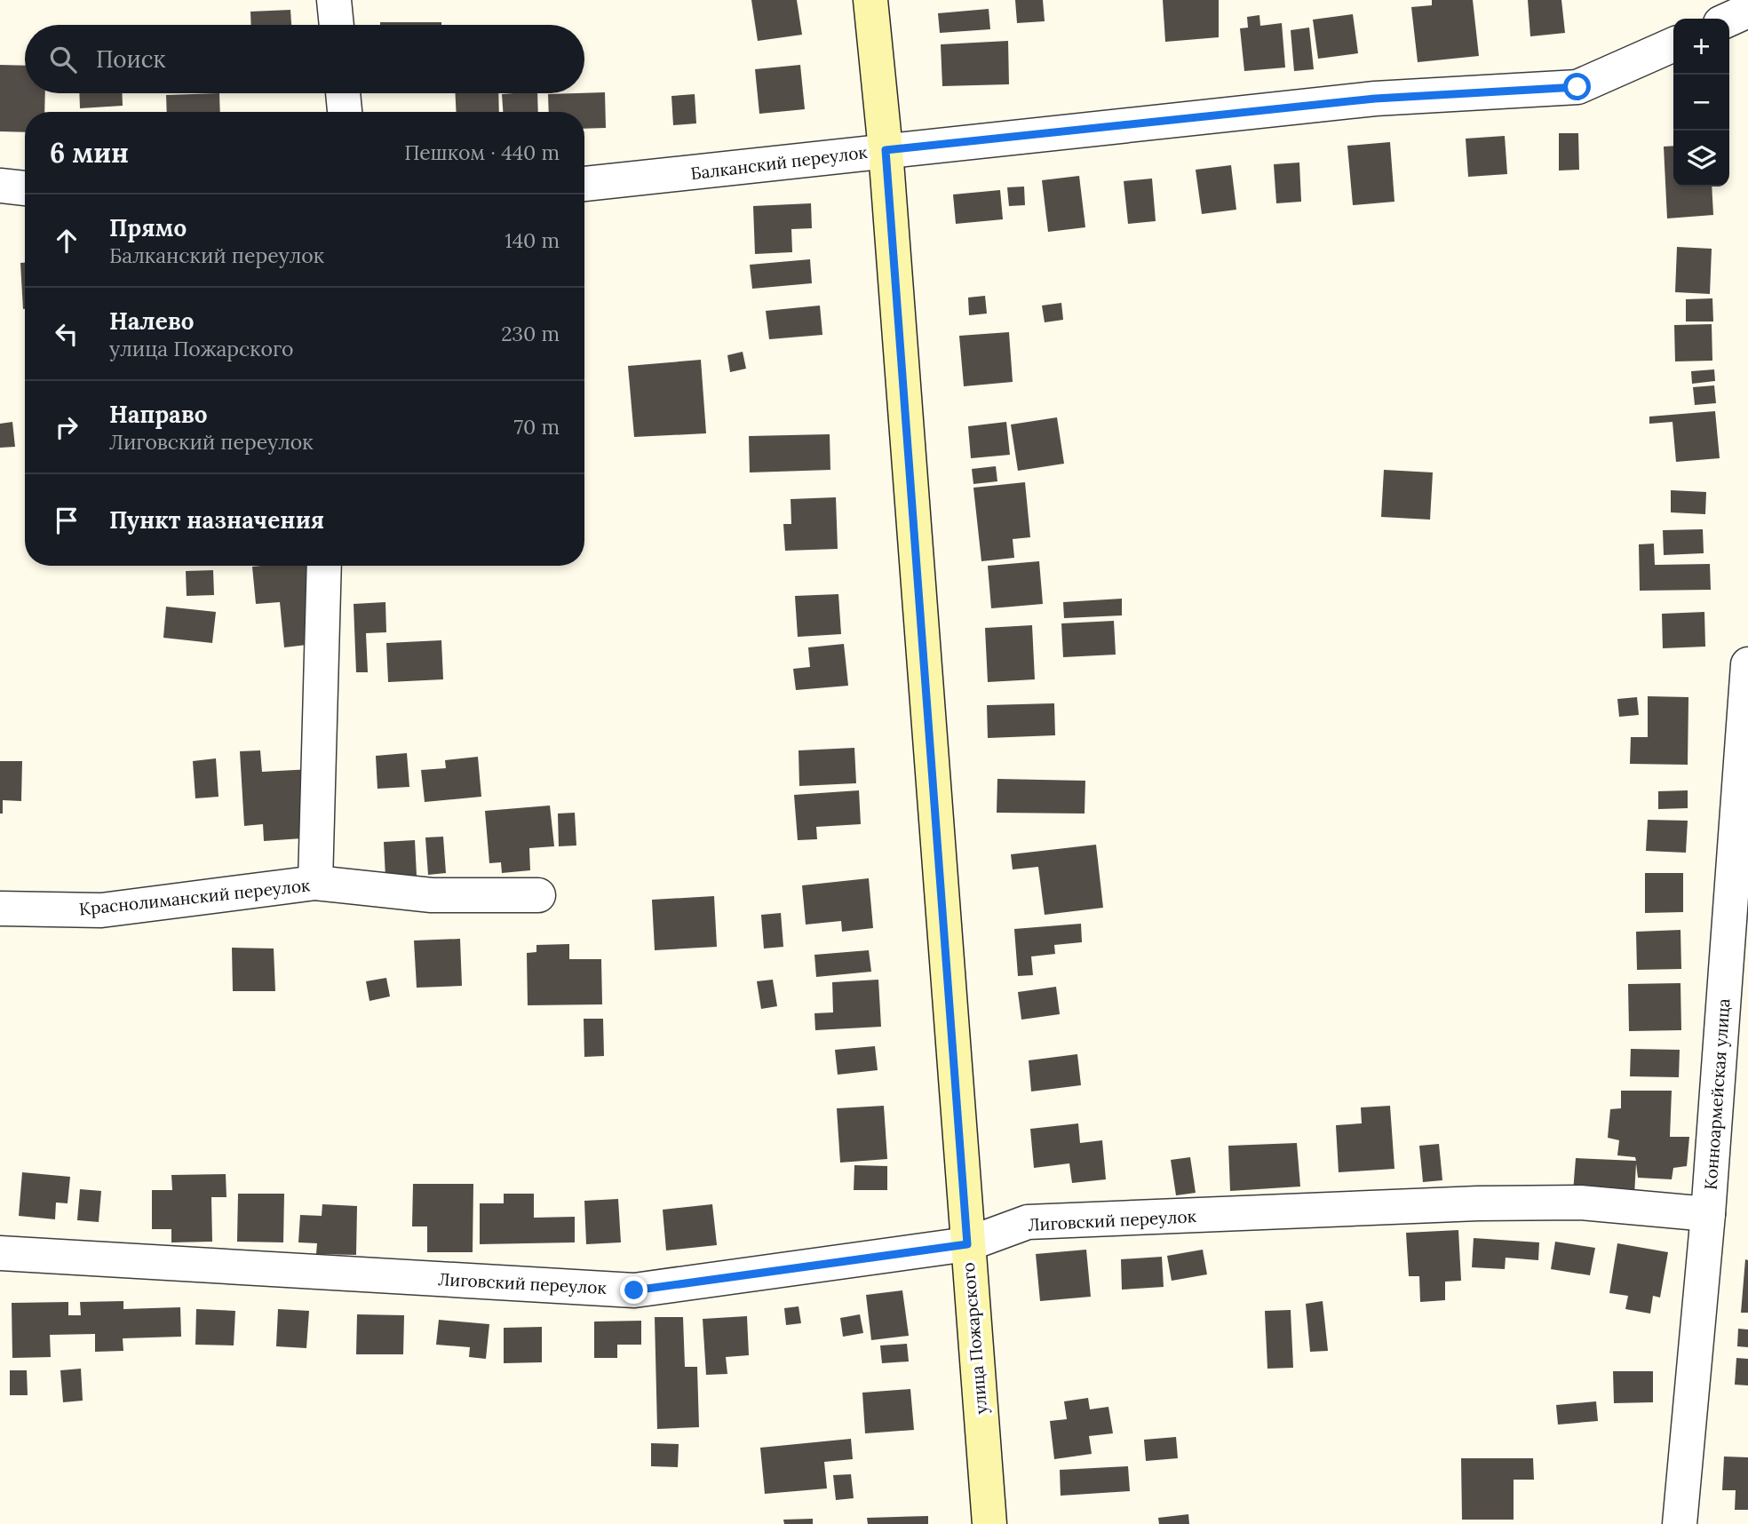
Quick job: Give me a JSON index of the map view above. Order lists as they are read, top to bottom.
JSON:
{
  "streets": {
    "street": [
      "Балканский переулок",
      "Краснолиманский переулок",
      "Конноармейская улица",
      "Лиговский переулок",
      "улица Пожарского"
    ]
  },
  "crossings": [
    ["Балканский переулок", "улица Пожарского"],
    ["Конноармейская улица", "Лиговский переулок"],
    ["Лиговский переулок", "улица Пожарского"]
  ],
  "page": {
    "map_buttons": ["+", "−"],
    "search": "Поиск",
    "heading": ["6 мин", "Пешком · 440 m"],
    "list": [
      ["Прямо", "Балканский переулок", "140 m"],
      ["Налево", "улица Пожарского", "230 m"],
      ["Направо", "Лиговский переулок", "70 m"],
      "Пункт назначения"
    ]
  }
}
